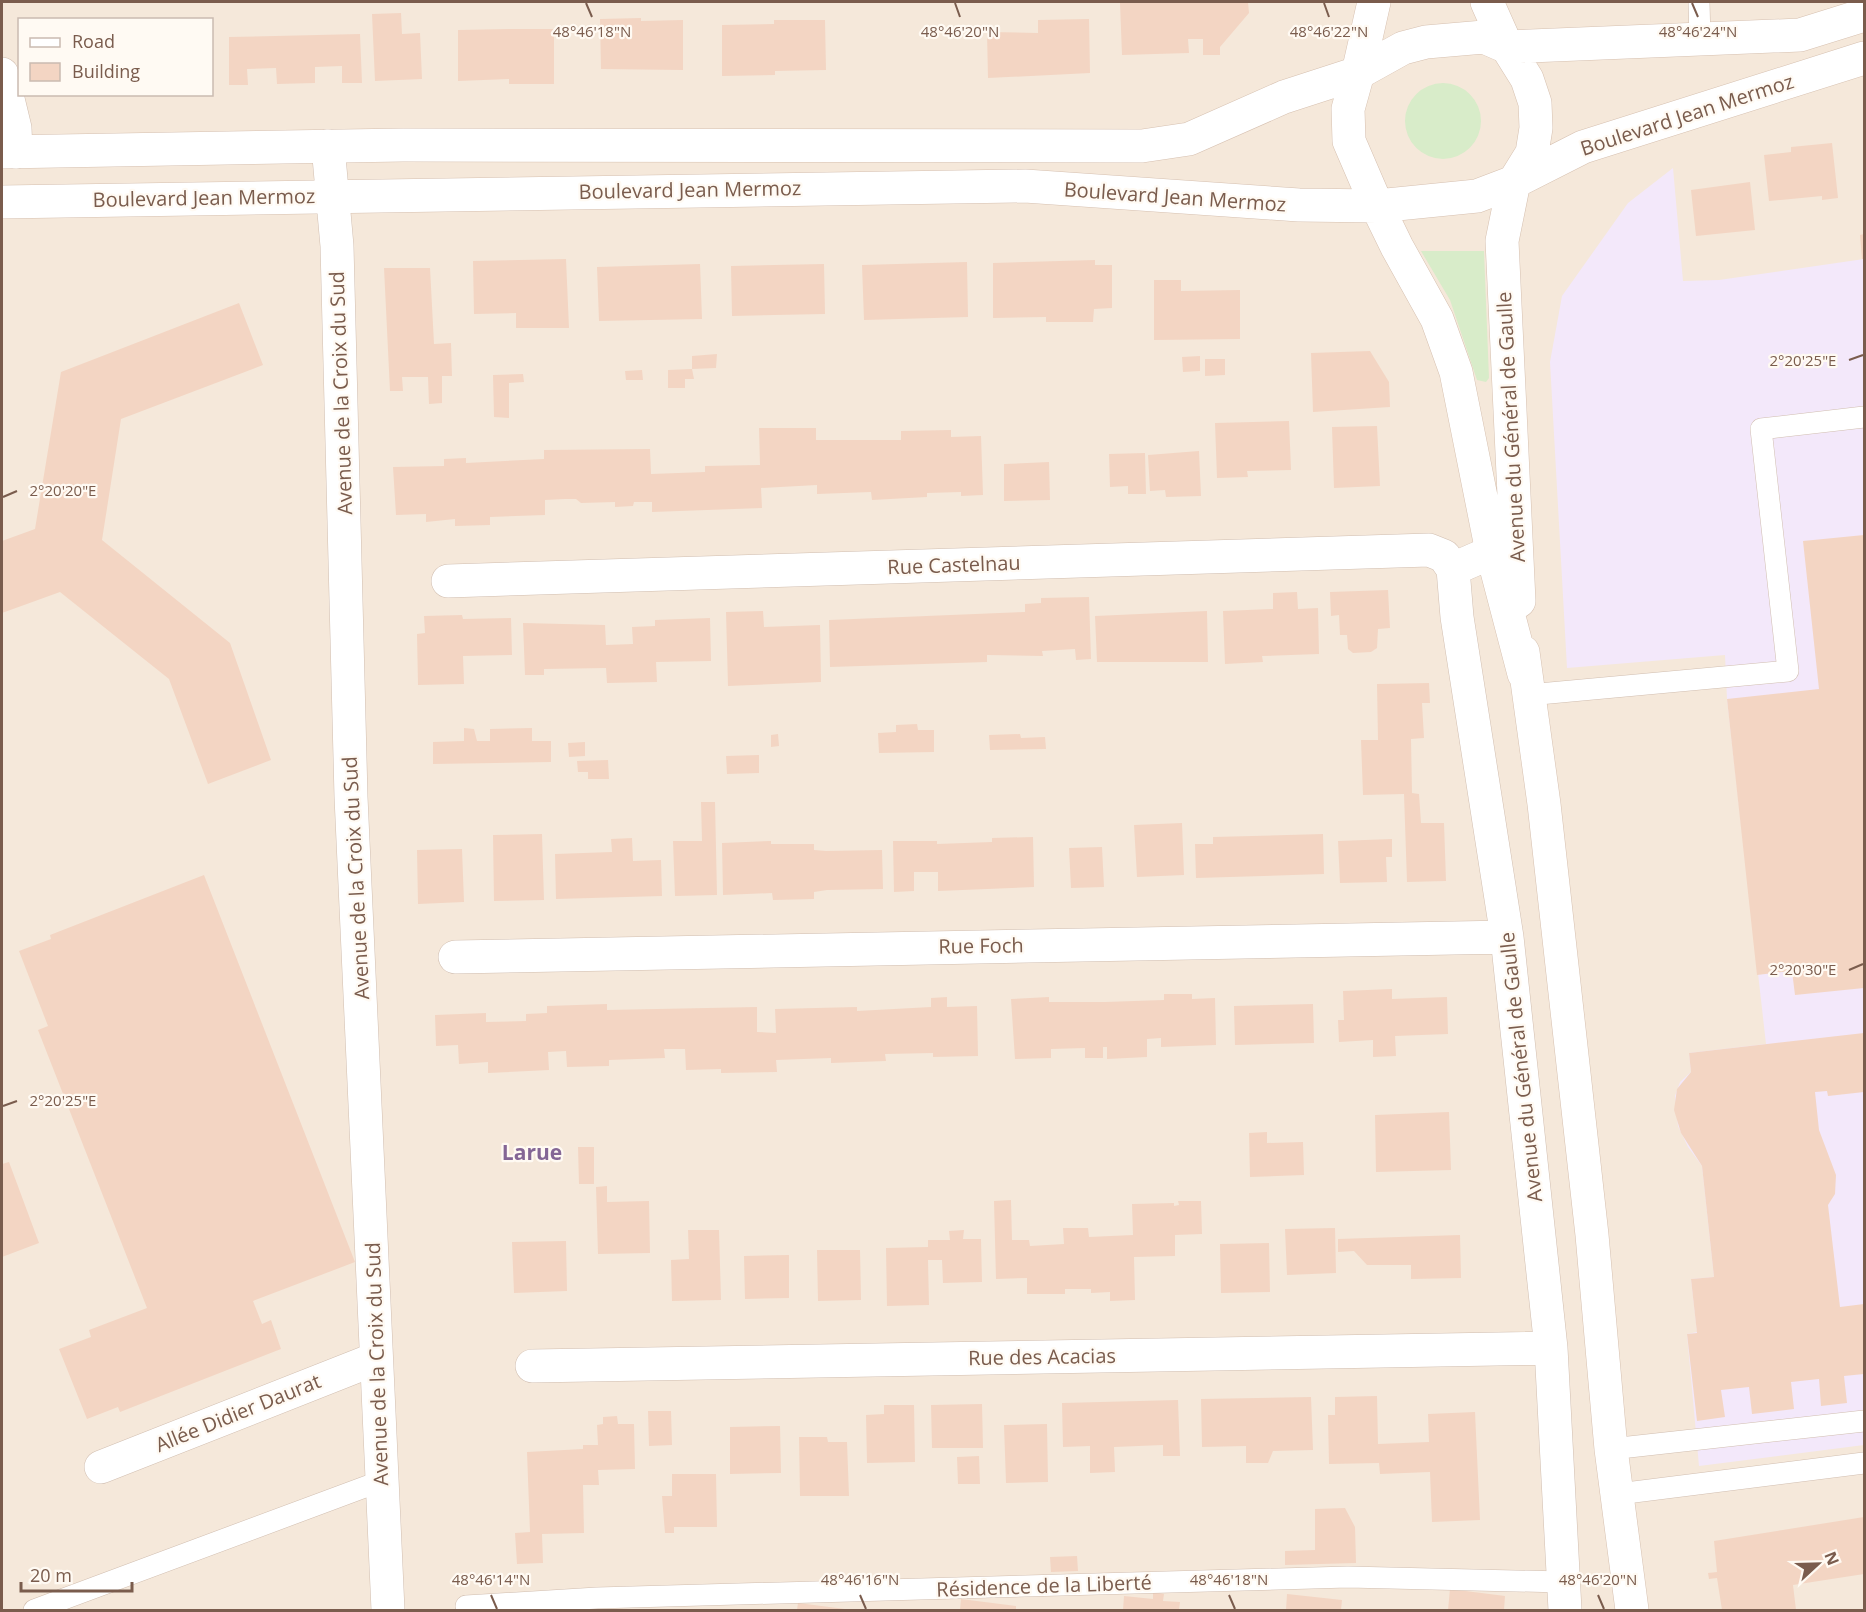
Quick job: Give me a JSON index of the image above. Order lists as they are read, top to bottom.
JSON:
{
  "streets": {
    "main road": [
      "Boulevard Jean Mermoz",
      "Avenue de la Croix du Sud",
      "Avenue du Général de Gaulle",
      "Rue Castelnau",
      "Rue Foch",
      "Rue des Acacias",
      "Allée Didier Daurat"
    ],
    "lane": ["Résidence de la Liberté"]
  },
  "crossings": [
    ["Boulevard Jean Mermoz", "Avenue de la Croix du Sud"],
    ["Boulevard Jean Mermoz", "Avenue du Général de Gaulle"],
    ["Avenue de la Croix du Sud", "Allée Didier Daurat"],
    ["Avenue du Général de Gaulle", "Rue Castelnau"],
    ["Avenue du Général de Gaulle", "Rue Foch"],
    ["Avenue du Général de Gaulle", "Rue des Acacias"],
    ["Avenue du Général de Gaulle", "Résidence de la Liberté"]
  ],
  "districts": ["Larue"],
  "legend": ["Road", "Building"],
  "scale_bar": "20 m",
  "north": "right",
  "coordinates": [
    "48°46'18\"N",
    "48°46'20\"N",
    "48°46'22\"N",
    "48°46'24\"N",
    "2°20'25\"E",
    "2°20'20\"E",
    "2°20'30\"E",
    "48°46'14\"N",
    "48°46'16\"N"
  ]
}
